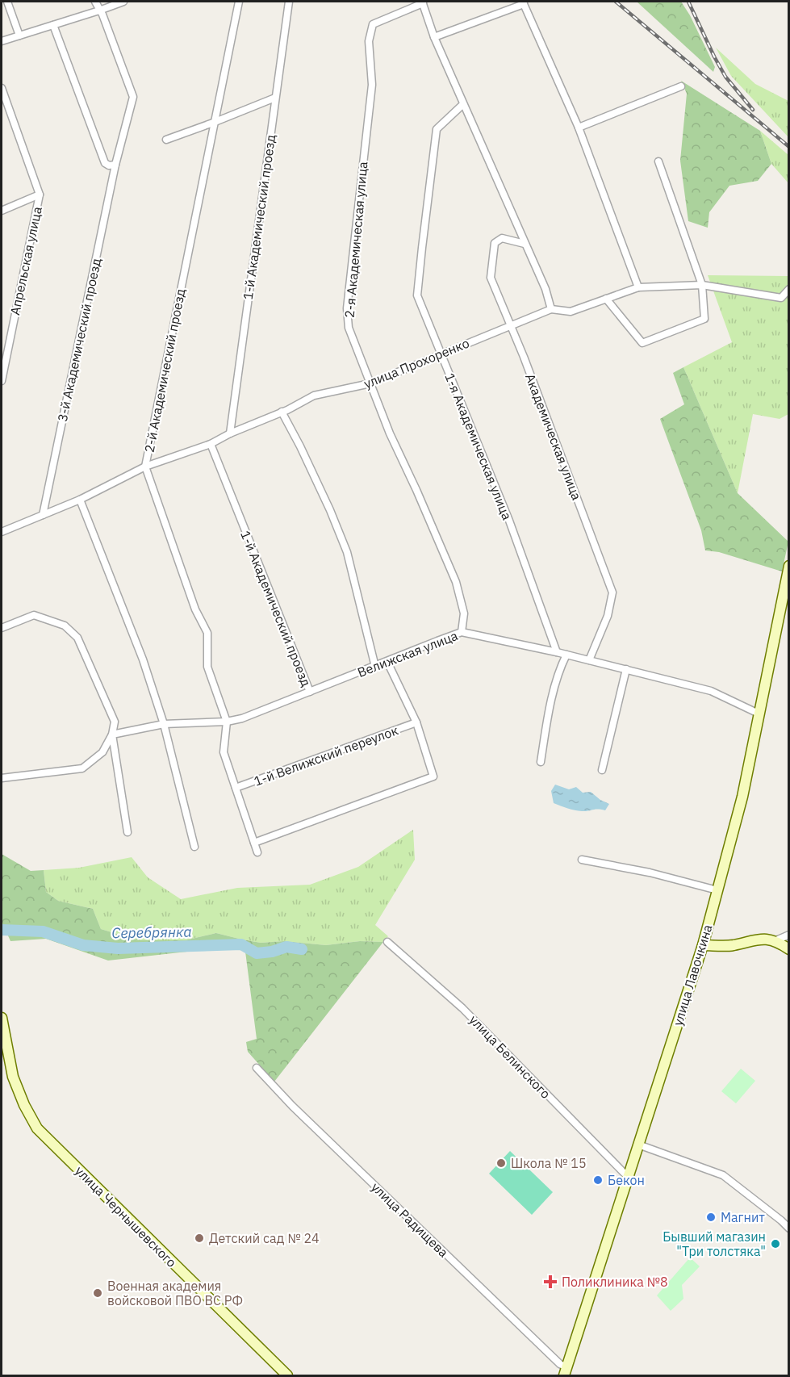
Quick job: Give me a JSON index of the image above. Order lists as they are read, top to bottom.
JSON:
{
  "streets": {
    "main road": ["улица Лавочкина", "улица Чернышевского"],
    "street": [
      "1-й Академический проезд",
      "2-я Академическая улица",
      "Апрельская улица",
      "3-й Академический проезд",
      "улица Прохоренко",
      "2-й Академический проезд",
      "Академическая улица",
      "1-я Академическая улица",
      "Велижская улица",
      "1-й Велижский переулок",
      "улица Белинского",
      "улица Радищева"
    ]
  },
  "crossings": [
    ["1-й Академический проезд", "улица Прохоренко"],
    ["1-й Академический проезд", "Велижская улица"],
    ["2-я Академическая улица", "улица Прохоренко"],
    ["2-я Академическая улица", "Велижская улица"],
    ["3-й Академический проезд", "улица Прохоренко"],
    ["улица Прохоренко", "2-й Академический проезд"],
    ["улица Прохоренко", "Академическая улица"],
    ["улица Прохоренко", "1-я Академическая улица"],
    ["2-й Академический проезд", "Велижская улица"],
    ["Академическая улица", "Велижская улица"],
    ["1-я Академическая улица", "Велижская улица"],
    ["Велижская улица", "улица Лавочкина"],
    ["улица Лавочкина", "улица Белинского"],
    ["улица Лавочкина", "улица Радищева"]
  ],
  "water": ["Серебрянка"],
  "places": {
    "other": [
      "Школа № 15",
      "Бекон",
      "Магнит",
      "Детский сад № 24",
      "Бывший магазин \"Три толстяка\"",
      "Военная академия войсковой ПВО ВС РФ"
    ],
    "health": ["Поликлиника №8"]
  }
}
